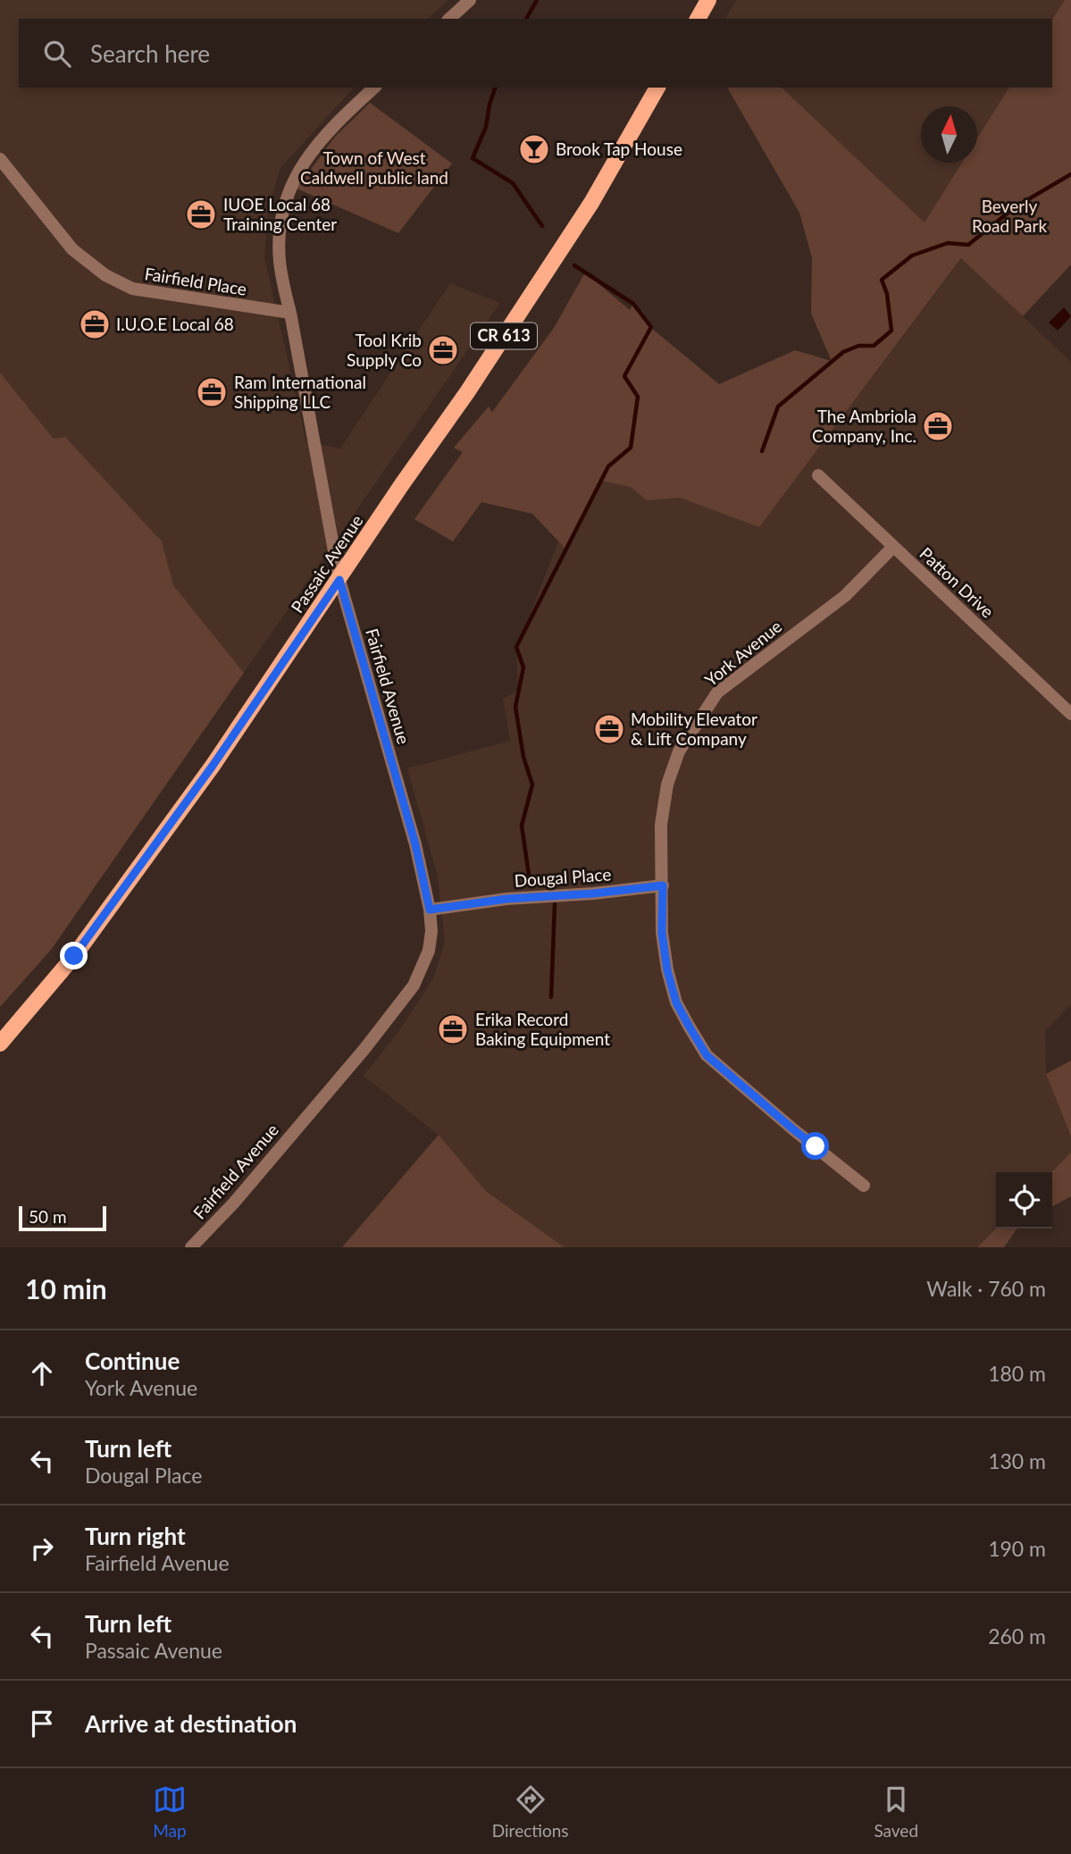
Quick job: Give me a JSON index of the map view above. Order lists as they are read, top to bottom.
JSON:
{
  "streets": {
    "main road": ["CR 613", "Passaic Avenue"],
    "street": [
      "Fairfield Place",
      "Patton Drive",
      "York Avenue",
      "Fairfield Avenue",
      "Dougal Place"
    ]
  },
  "crossings": [
    ["Fairfield Place", "Fairfield Avenue"],
    ["Passaic Avenue", "Fairfield Avenue"],
    ["Patton Drive", "York Avenue"],
    ["York Avenue", "Dougal Place"],
    ["Fairfield Avenue", "Dougal Place"]
  ],
  "parks": ["Town of West Caldwell public land", "Beverly Road Park"],
  "places": {
    "bar": ["Brook Tap House"],
    "office": [
      "IUOE Local 68 Training Center",
      "I.U.O.E Local 68",
      "Tool Krib Supply Co",
      "Ram International Shipping LLC",
      "The Ambriola Company, Inc.",
      "Mobility Elevator & Lift Company",
      "Erika Record Baking Equipment"
    ]
  },
  "scale_bar": "50 m",
  "north": "top",
  "page": {
    "search": "Search here",
    "scale": "50 m",
    "heading": ["10 min", "Walk · 760 m"],
    "list": [
      ["Continue", "York Avenue", "180 m"],
      ["Turn left", "Dougal Place", "130 m"],
      ["Turn right", "Fairfield Avenue", "190 m"],
      ["Turn left", "Passaic Avenue", "260 m"],
      "Arrive at destination"
    ],
    "nav": ["Map", "Directions", "Saved"]
  }
}
